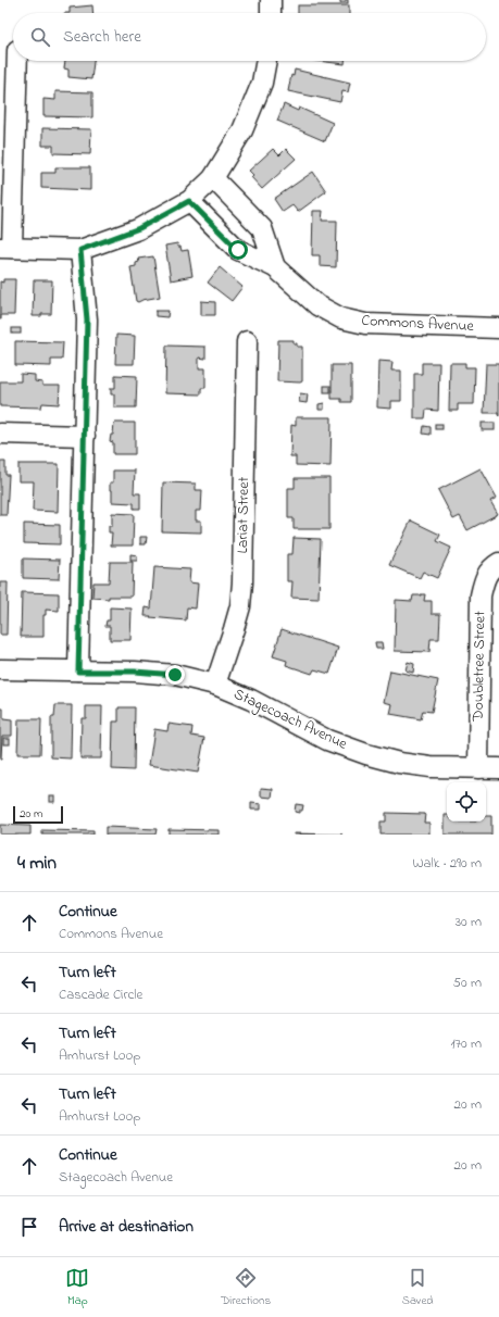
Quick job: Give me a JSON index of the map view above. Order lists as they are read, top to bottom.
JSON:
{
  "streets": {
    "street": [
      "Commons Avenue",
      "Lariat Street",
      "Doubletree Street",
      "Stagecoach Avenue"
    ]
  },
  "crossings": [
    ["Lariat Street", "Stagecoach Avenue"],
    ["Doubletree Street", "Stagecoach Avenue"]
  ],
  "scale_bar": "20 m",
  "page": {
    "search": "Search here",
    "scale": "20 m",
    "heading": ["4 min", "Walk · 290 m"],
    "list": [
      ["Continue", "Commons Avenue", "30 m"],
      ["Turn left", "Cascade Circle", "50 m"],
      ["Turn left", "Amhurst Loop", "170 m"],
      ["Turn left", "Amhurst Loop", "20 m"],
      ["Continue", "Stagecoach Avenue", "20 m"],
      "Arrive at destination"
    ],
    "nav": ["Map", "Directions", "Saved"]
  }
}
